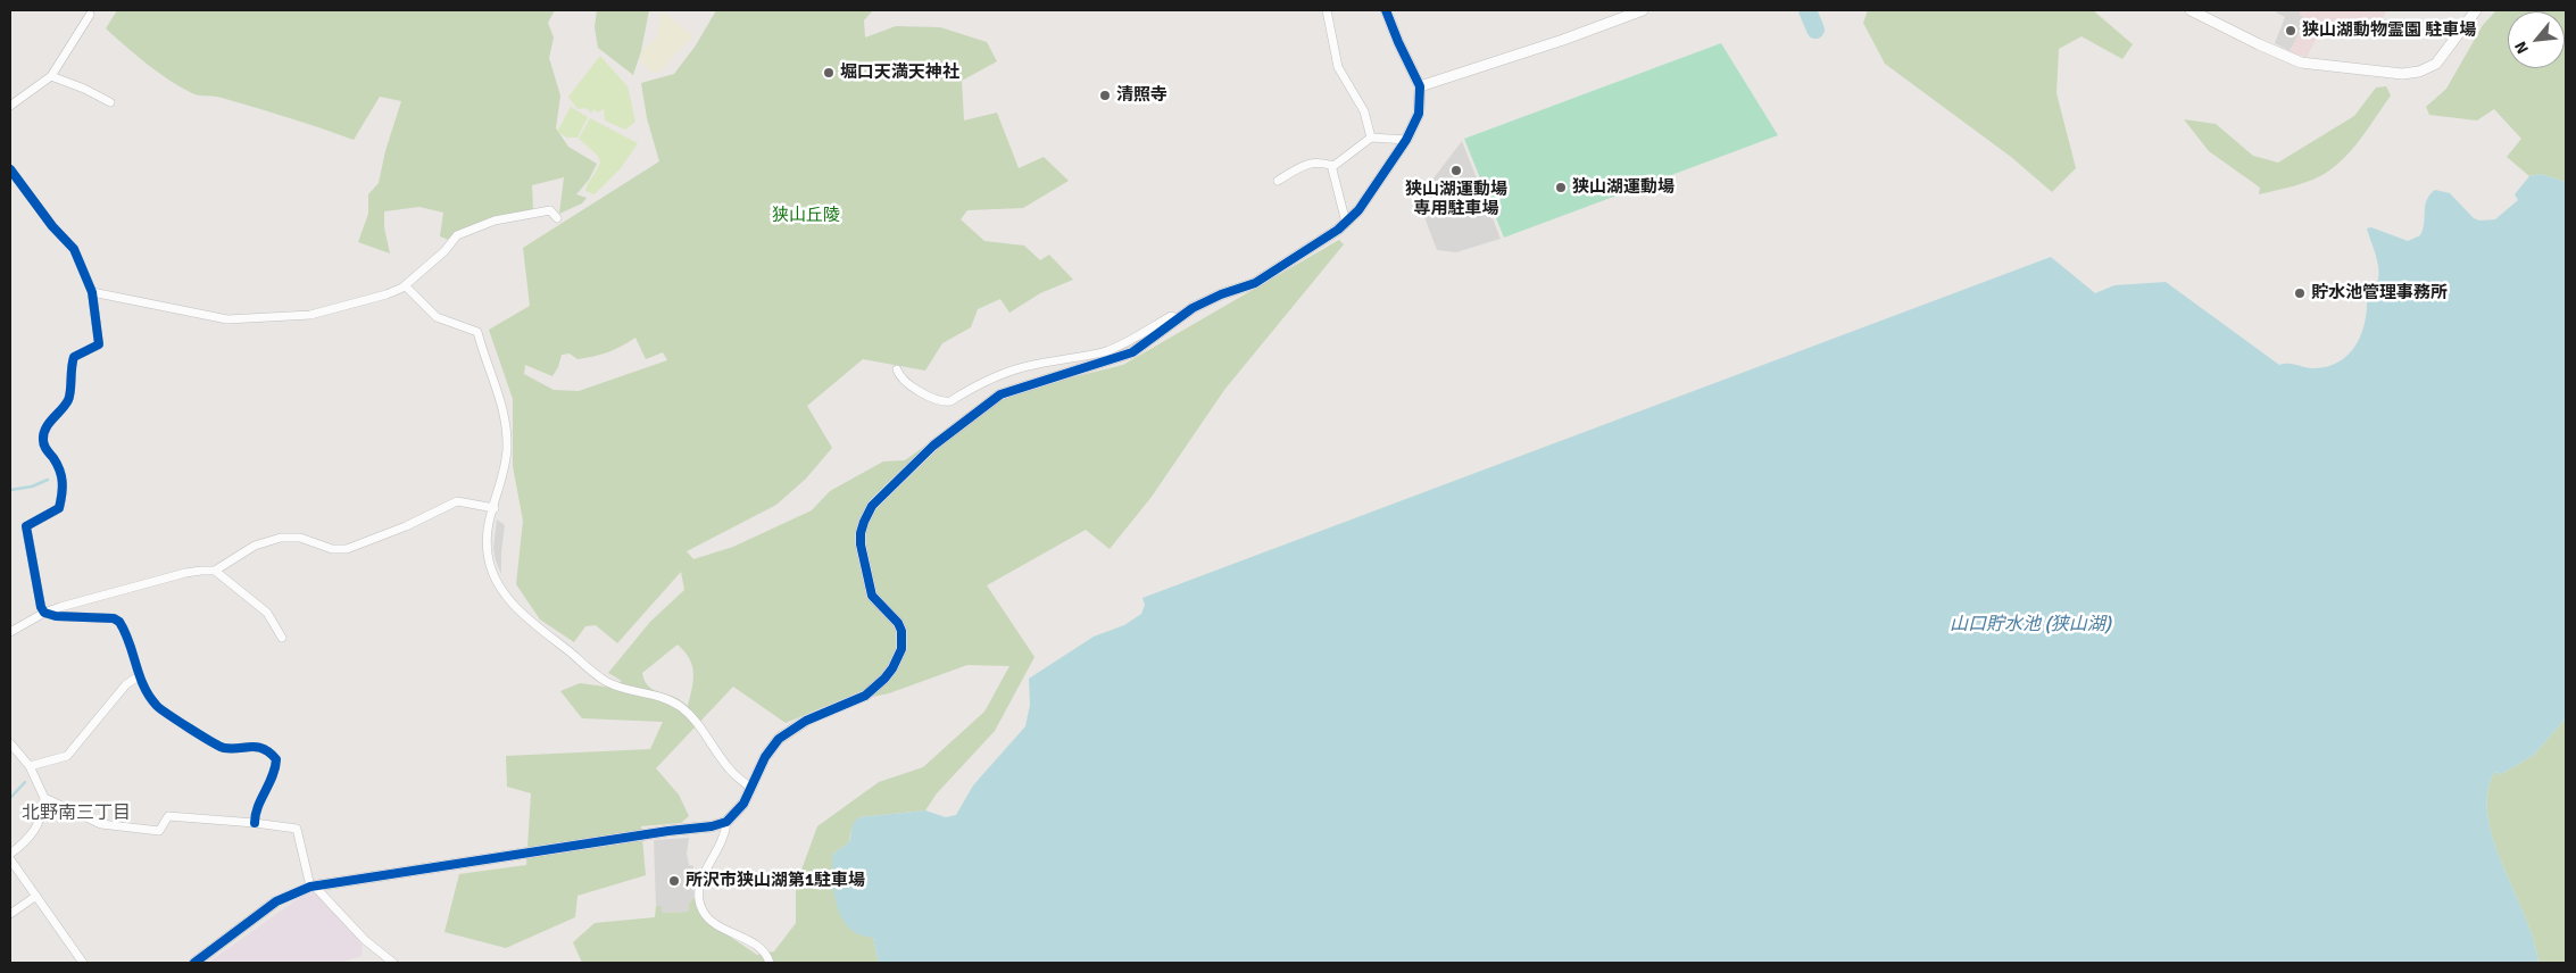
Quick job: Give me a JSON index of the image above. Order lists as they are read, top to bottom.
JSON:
{
  "districts": ["北野南三丁目"],
  "water": ["山口貯水池 (狭山湖)"],
  "parks": ["狭山丘陵"],
  "places": [
    "狭山湖動物霊園 駐車場",
    "堀口天満天神社",
    "清照寺",
    "狭山湖運動場 専用駐車場",
    "狭山湖運動場",
    "貯水池管理事務所",
    "所沢市狭山湖第1駐車場"
  ],
  "north": "bottom left"
}
